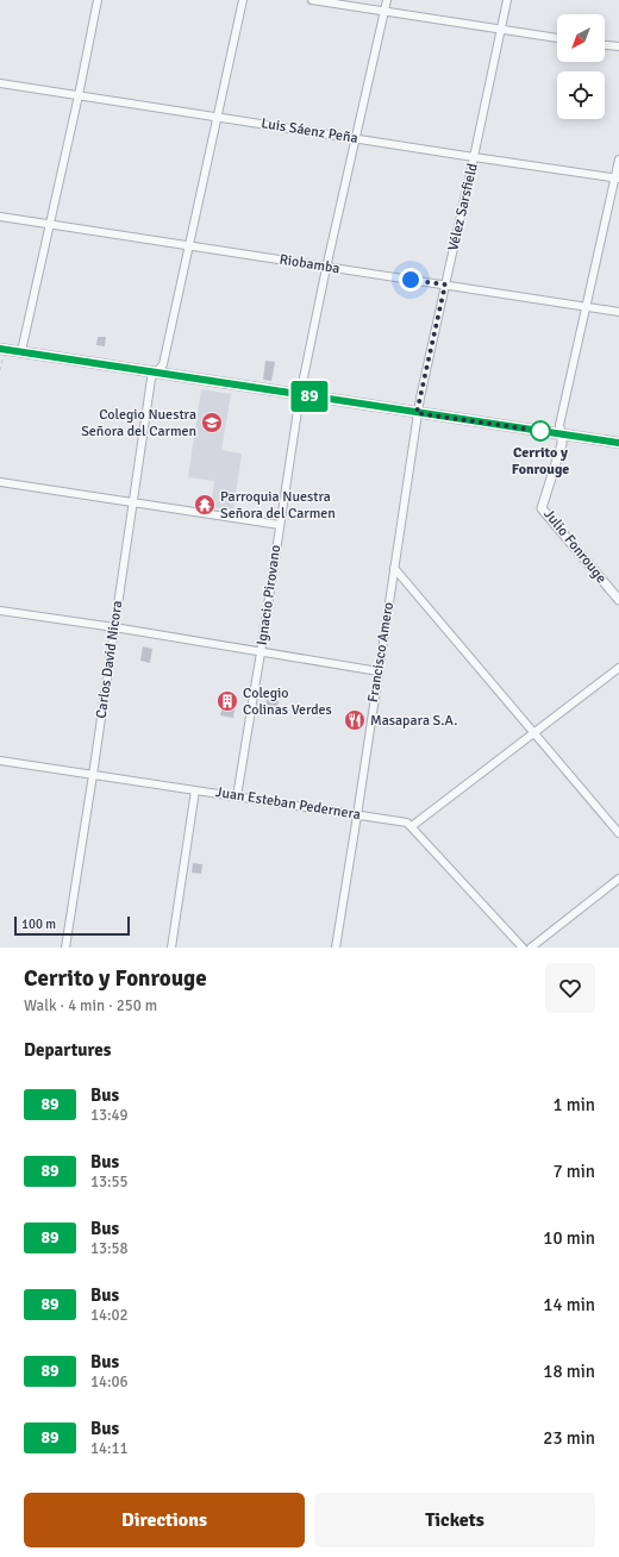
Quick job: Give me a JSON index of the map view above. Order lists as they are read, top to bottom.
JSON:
{
  "streets": {
    "street": [
      "Luis Sáenz Peña",
      "Vélez Sarsfield",
      "Riobamba",
      "Julio Fonrouge",
      "Ignacio Pirovano",
      "Francisco Amero",
      "Carlos David Nicora",
      "Juan Esteban Pedernera"
    ]
  },
  "crossings": [
    ["Luis Sáenz Peña", "Vélez Sarsfield"],
    ["Luis Sáenz Peña", "Ignacio Pirovano"],
    ["Luis Sáenz Peña", "Carlos David Nicora"],
    ["Vélez Sarsfield", "Riobamba"],
    ["Vélez Sarsfield", "Francisco Amero"],
    ["Riobamba", "Ignacio Pirovano"],
    ["Riobamba", "Carlos David Nicora"],
    ["Ignacio Pirovano", "Juan Esteban Pedernera"],
    ["Francisco Amero", "Juan Esteban Pedernera"],
    ["Carlos David Nicora", "Juan Esteban Pedernera"]
  ],
  "places": {
    "school or university": ["Colegio Nuestra Señora del Carmen"],
    "other": ["Cerrito y Fonrouge"],
    "temple": ["Parroquia Nuestra Señora del Carmen"],
    "building": ["Colegio Colinas Verdes"],
    "restaurant": ["Masapara S.A."]
  },
  "lines": ["bus line 89"],
  "scale_bar": "100 m",
  "north": "bottom left",
  "page": {
    "on_map": "89",
    "scale": "100 m",
    "heading": [
      ["Cerrito y Fonrouge", "Walk · 4 min · 250 m"],
      "Departures"
    ],
    "list": [
      {
        "mark": "89",
        "name": "Bus",
        "note": "13:49",
        "value": "1 min"
      },
      {
        "mark": "89",
        "name": "Bus",
        "note": "13:55",
        "value": "7 min"
      },
      {
        "mark": "89",
        "name": "Bus",
        "note": "13:58",
        "value": "10 min"
      },
      {
        "mark": "89",
        "name": "Bus",
        "note": "14:02",
        "value": "14 min"
      },
      {
        "mark": "89",
        "name": "Bus",
        "note": "14:06",
        "value": "18 min"
      },
      {
        "mark": "89",
        "name": "Bus",
        "note": "14:11",
        "value": "23 min"
      }
    ],
    "buttons": ["Directions", "Tickets"]
  }
}
